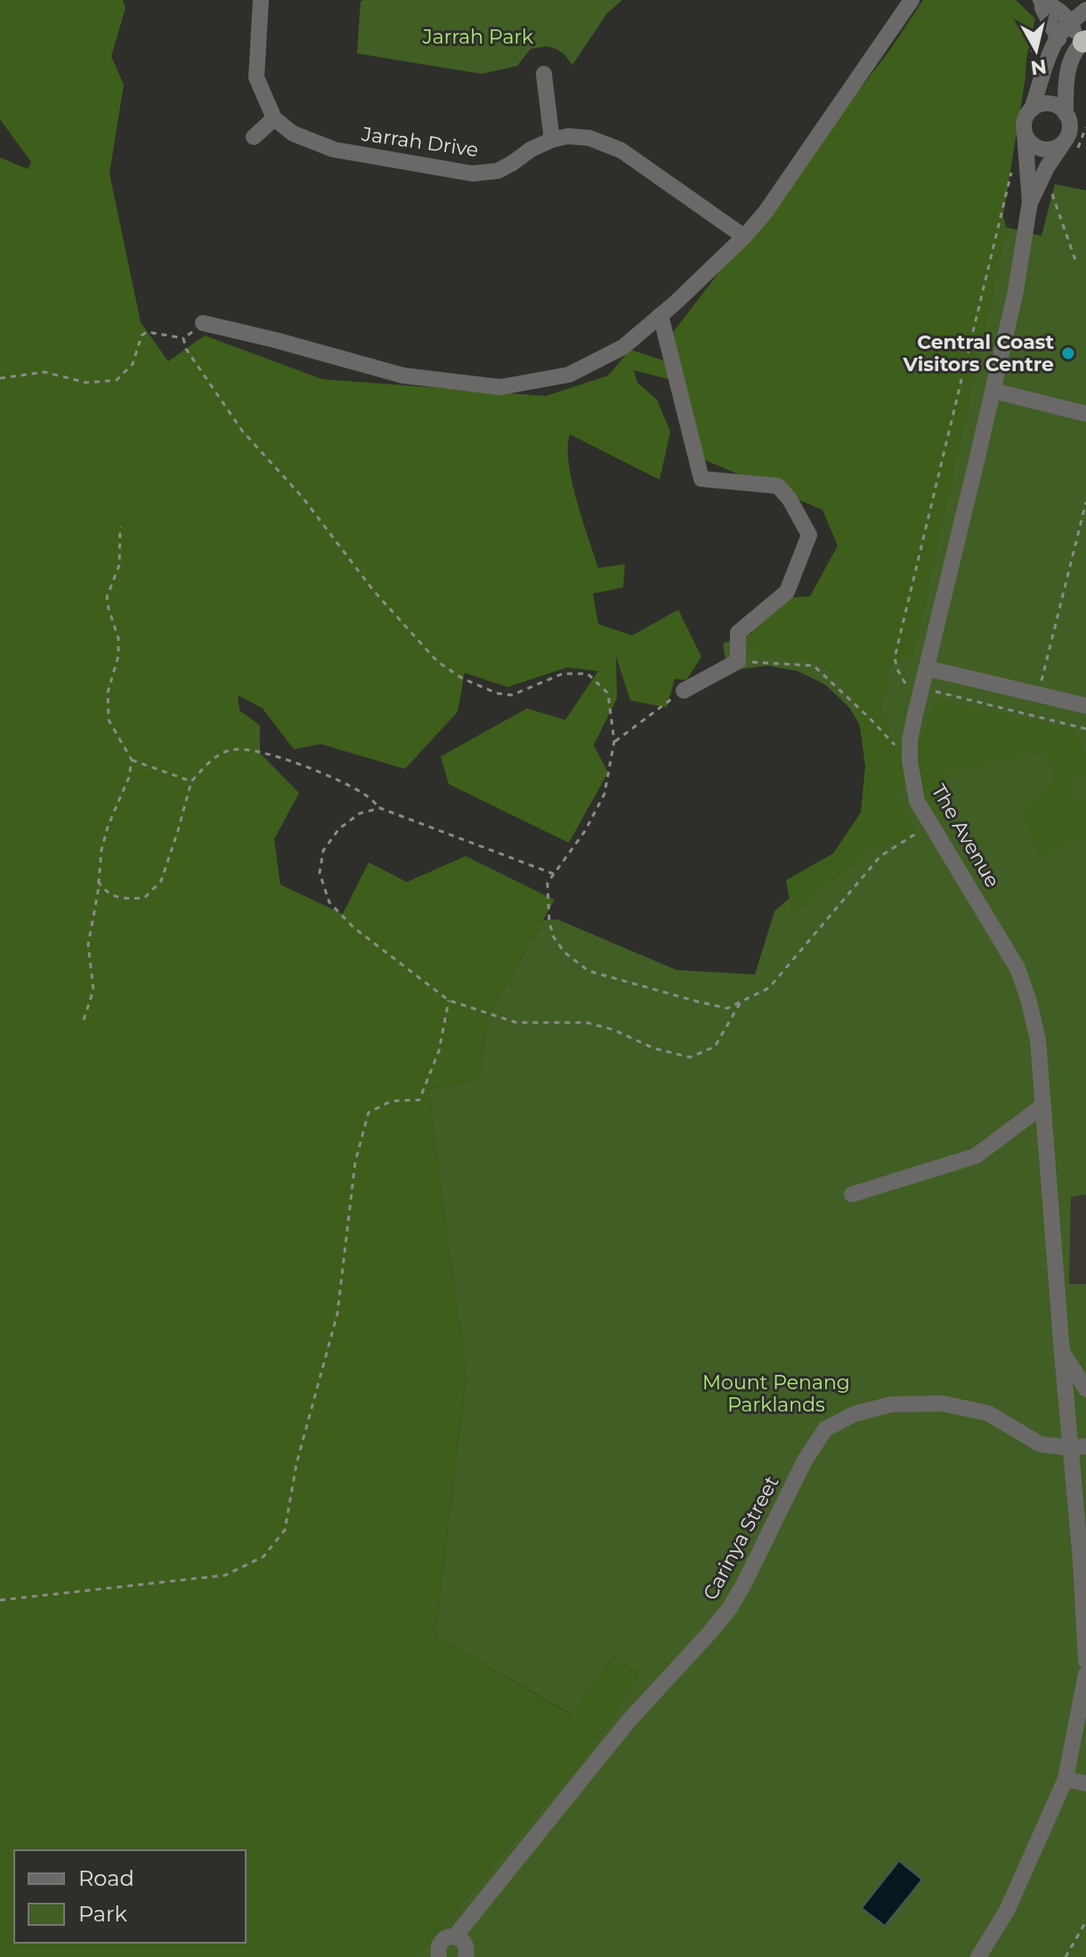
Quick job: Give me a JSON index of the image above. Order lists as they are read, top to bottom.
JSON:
{
  "streets": {
    "street": ["Jarrah Drive", "The Avenue", "Carinya Street"]
  },
  "crossings": [
    ["The Avenue", "Carinya Street"]
  ],
  "parks": ["Jarrah Park", "Mount Penang Parklands"],
  "places": ["Central Coast Visitors Centre"],
  "legend": ["Road", "Park"],
  "north": "bottom"
}
